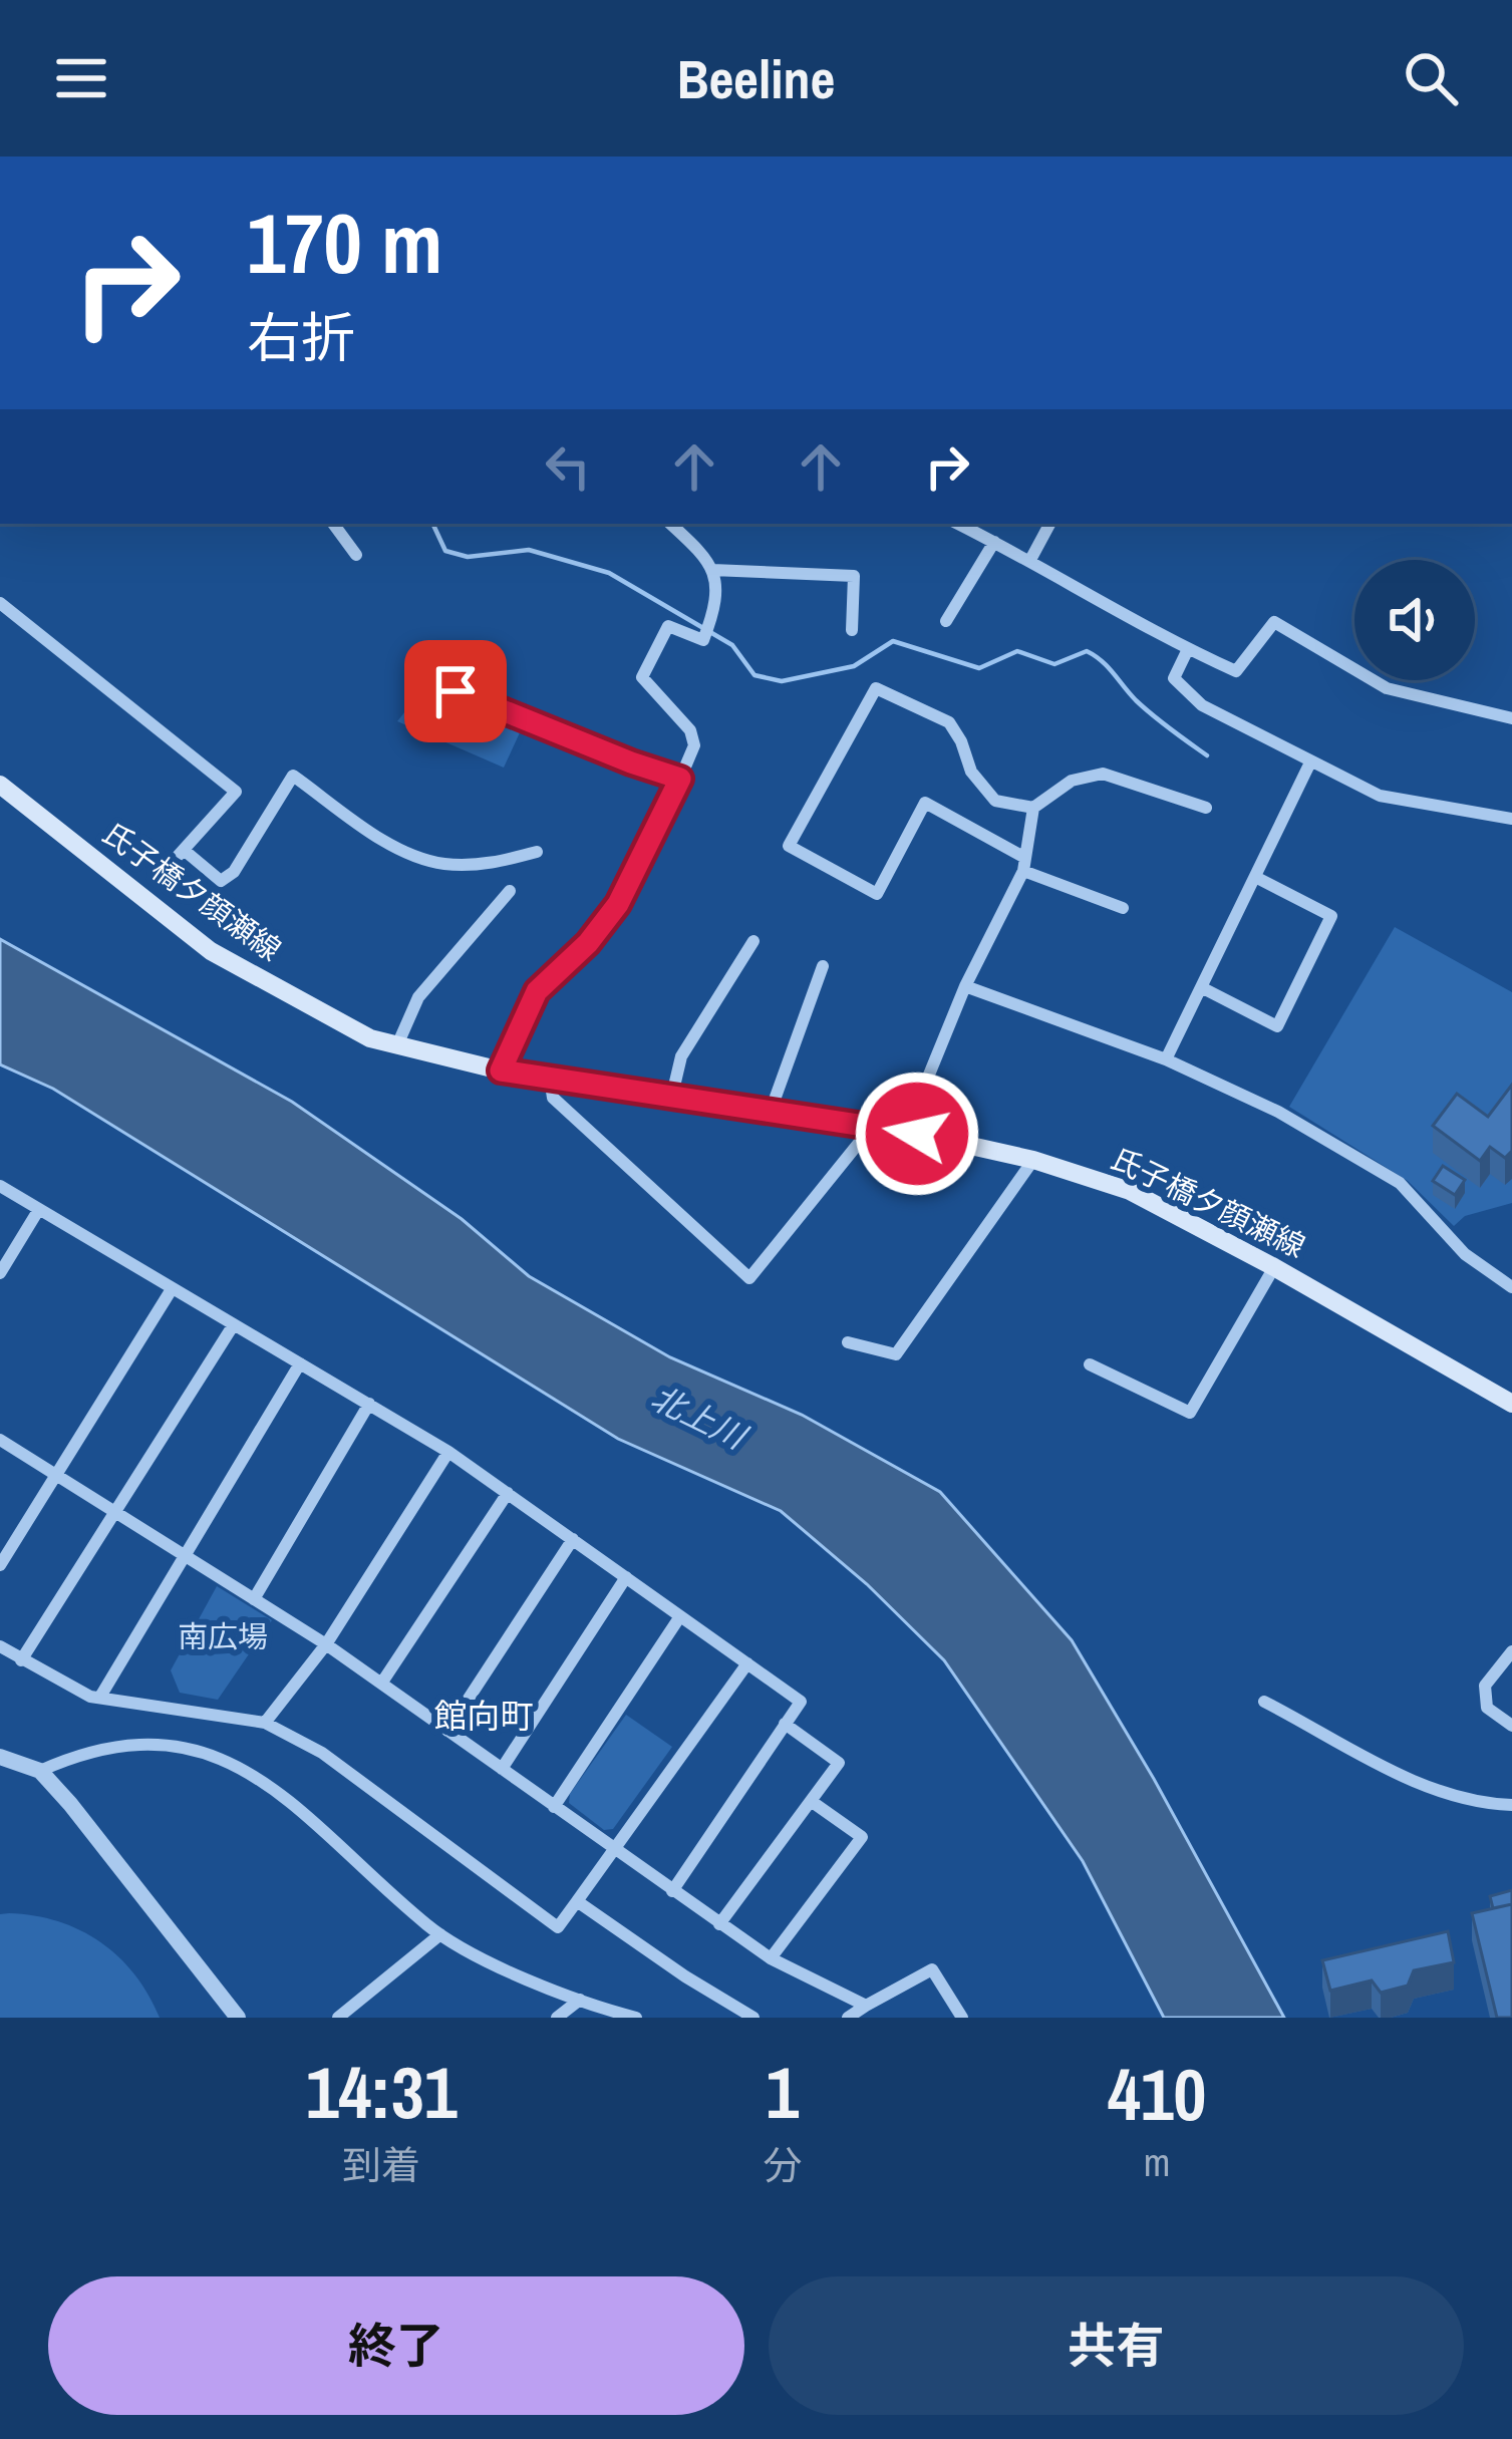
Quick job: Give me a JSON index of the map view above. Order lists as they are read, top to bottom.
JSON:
{
  "streets": {
    "main road": ["氏子橋夕顔瀬線"]
  },
  "districts": ["館向町"],
  "water": ["北上川"],
  "parks": ["南広場"],
  "page": {
    "header": "Beeline",
    "turn": ["170 m", "右折"],
    "eta": [
      "14:31",
      "到着",
      "1",
      "分",
      "410",
      "m"
    ],
    "buttons": ["終了", "共有"]
  }
}
